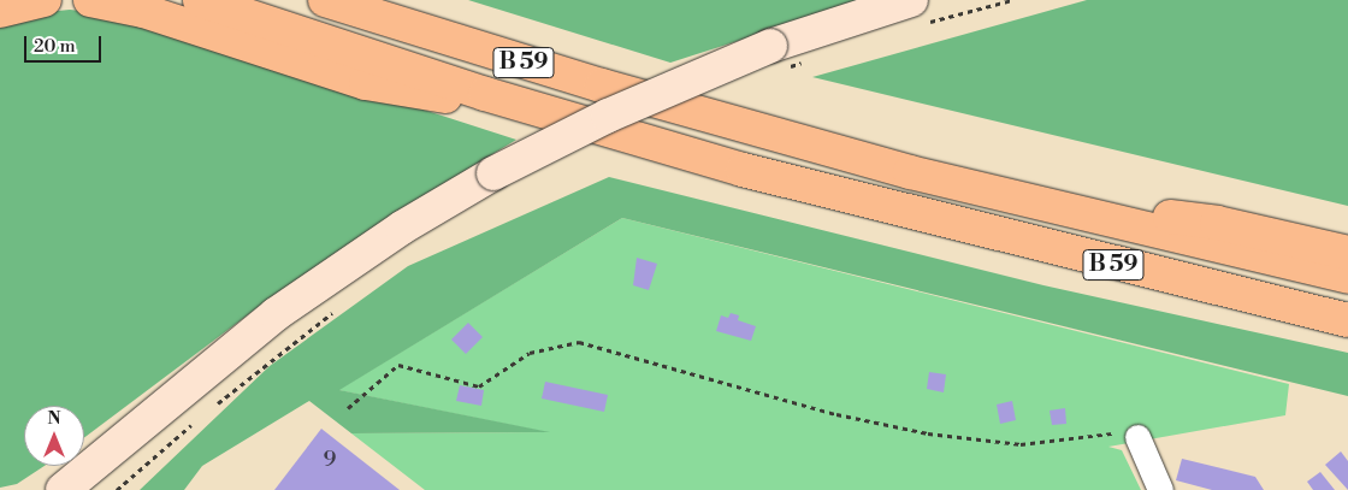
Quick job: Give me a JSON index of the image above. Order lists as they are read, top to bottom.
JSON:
{
  "streets": {
    "highway": ["B 59"]
  },
  "house_numbers": ["9"],
  "scale_bar": "20 m",
  "north": "top"
}
